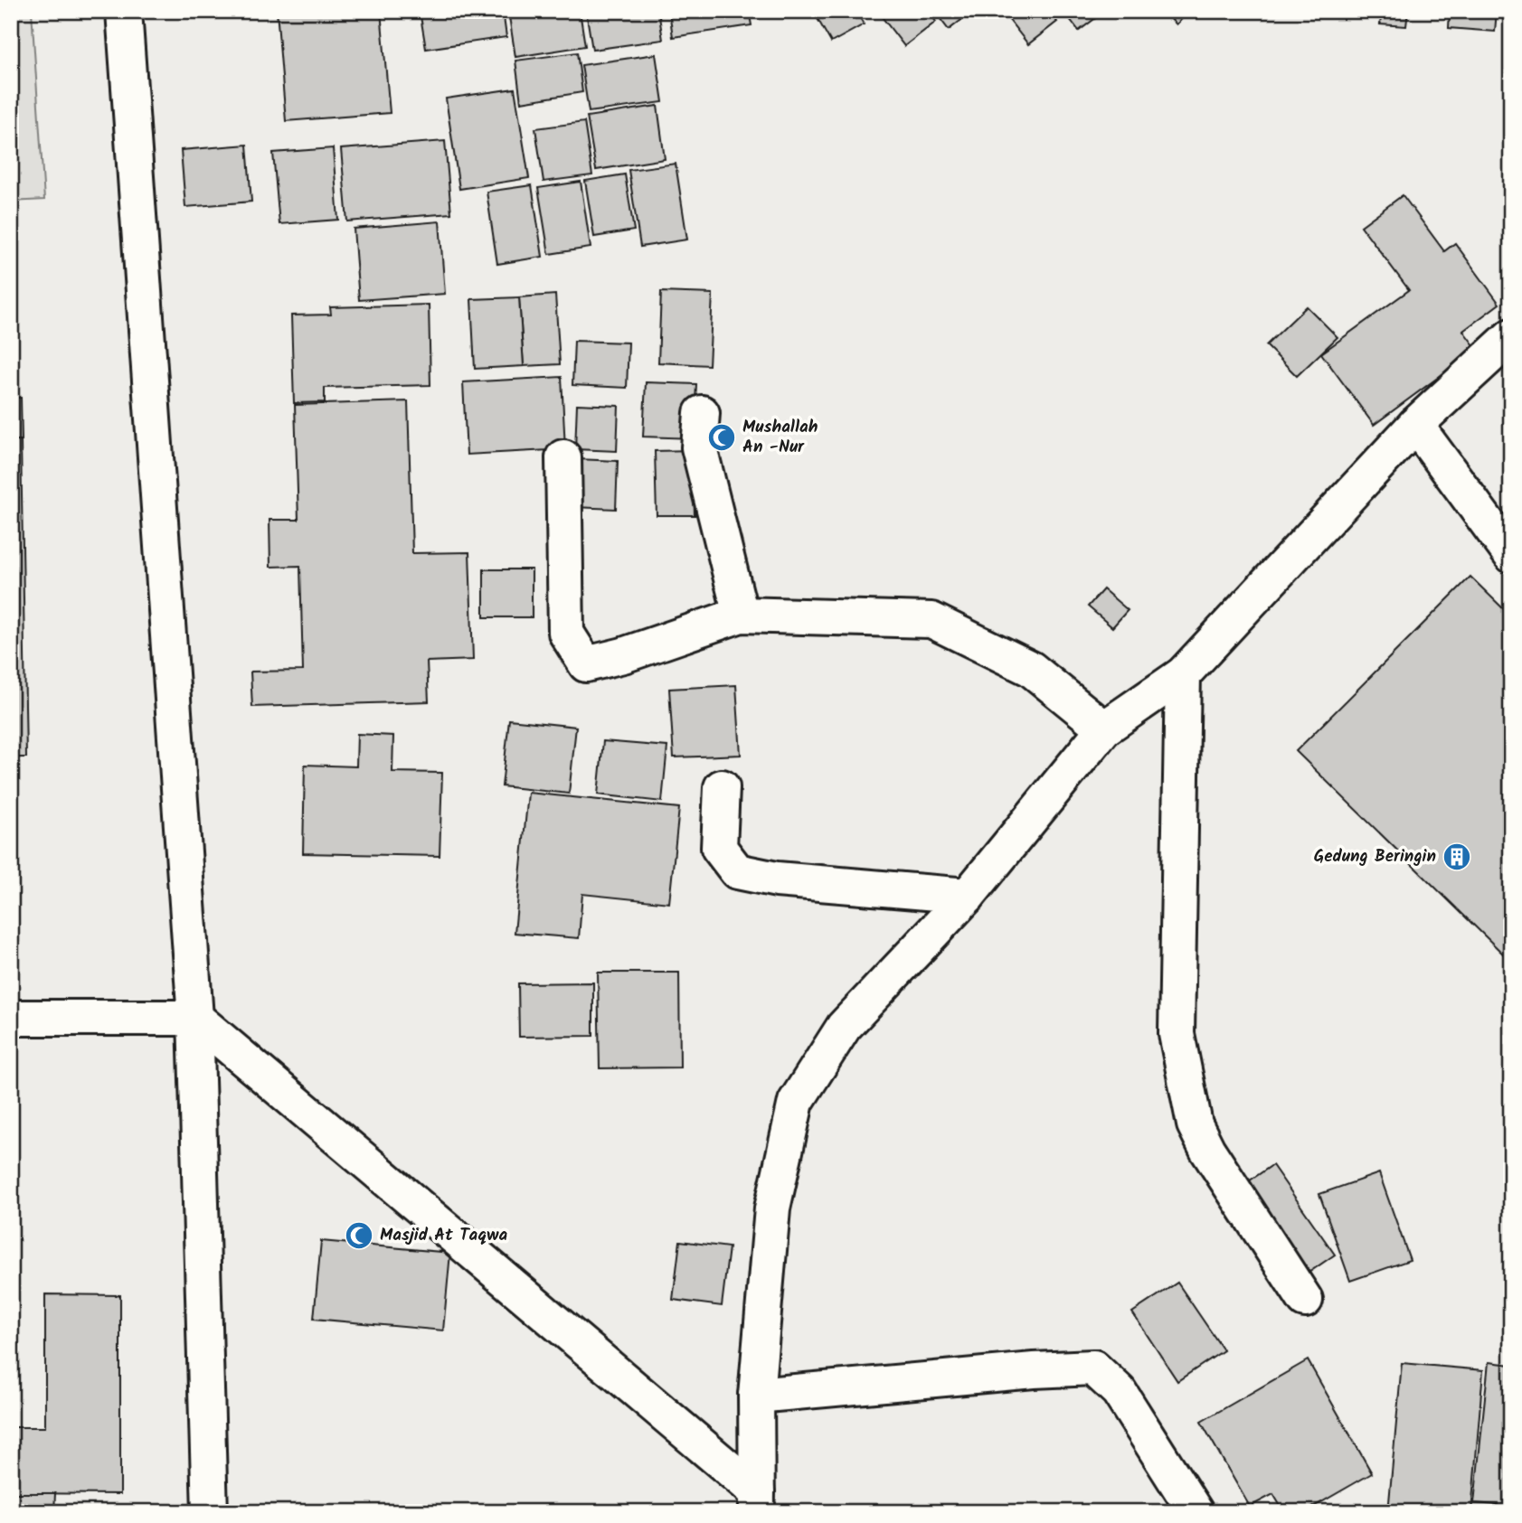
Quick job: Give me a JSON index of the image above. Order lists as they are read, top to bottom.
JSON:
{
  "places": {
    "mosque": ["Mushallah An -Nur", "Masjid At Taqwa"],
    "building": ["Gedung Beringin"]
  }
}
